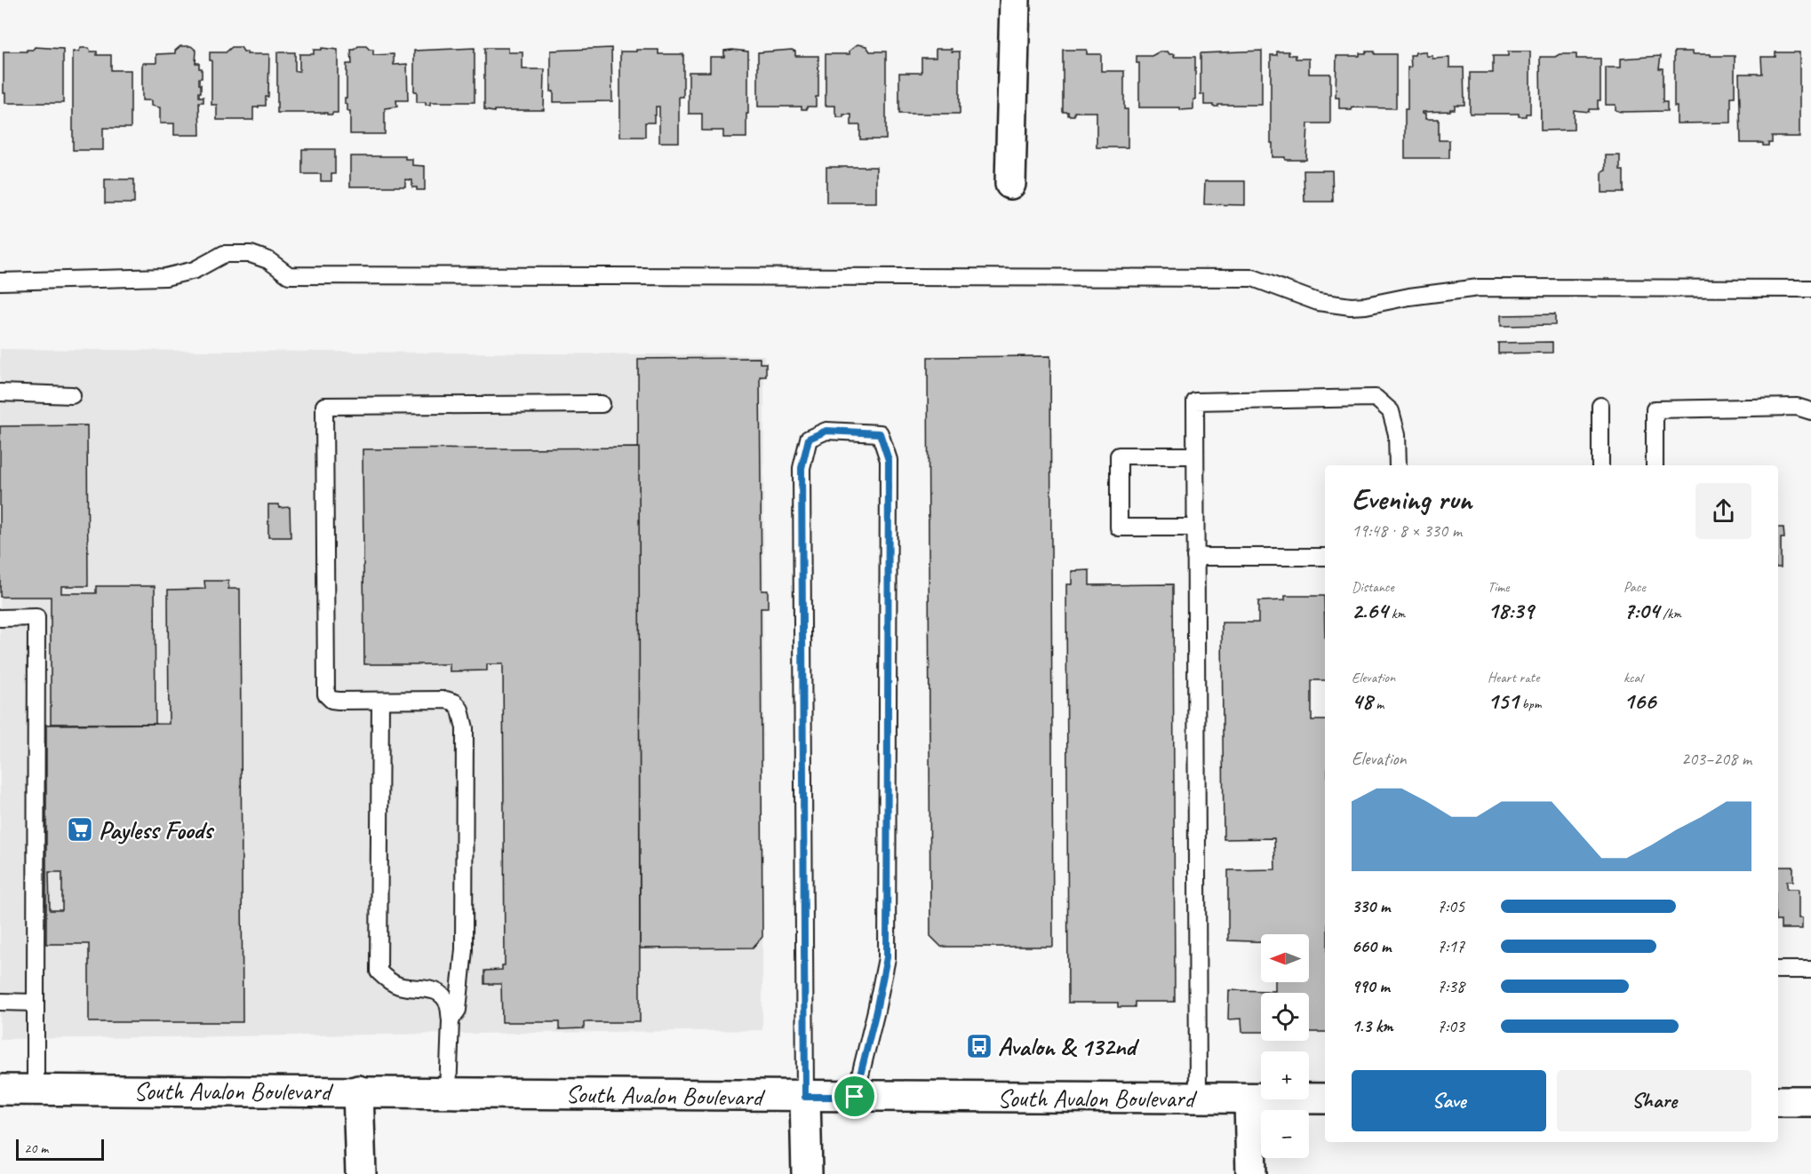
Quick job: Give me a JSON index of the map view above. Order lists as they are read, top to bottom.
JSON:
{
  "streets": {
    "main road": ["South Avalon Boulevard"]
  },
  "places": {
    "supermarket": ["Payless Foods"],
    "bus stop": ["Avalon & 132nd"]
  },
  "scale_bar": "20 m",
  "north": "left",
  "page": {
    "heading": ["Evening run", "19:48 · 8 × 330 m"],
    "stats": [
      ["Distance", "2.64 km"],
      ["Time", "18:39"],
      ["Pace", "7:04 /km"],
      ["Elevation", "48 m"],
      ["Heart rate", "151 bpm"],
      ["kcal", "166"]
    ],
    "chart": ["Elevation", "203–208 m"],
    "list": [
      {
        "name": "330 m",
        "note": "7:05"
      },
      {
        "name": "660 m",
        "note": "7:17"
      },
      {
        "name": "990 m",
        "note": "7:38"
      },
      {
        "name": "1.3 km",
        "note": "7:03"
      }
    ],
    "map_buttons": ["+", "−"],
    "buttons": ["Save", "Share"],
    "scale": "20 m"
  }
}
